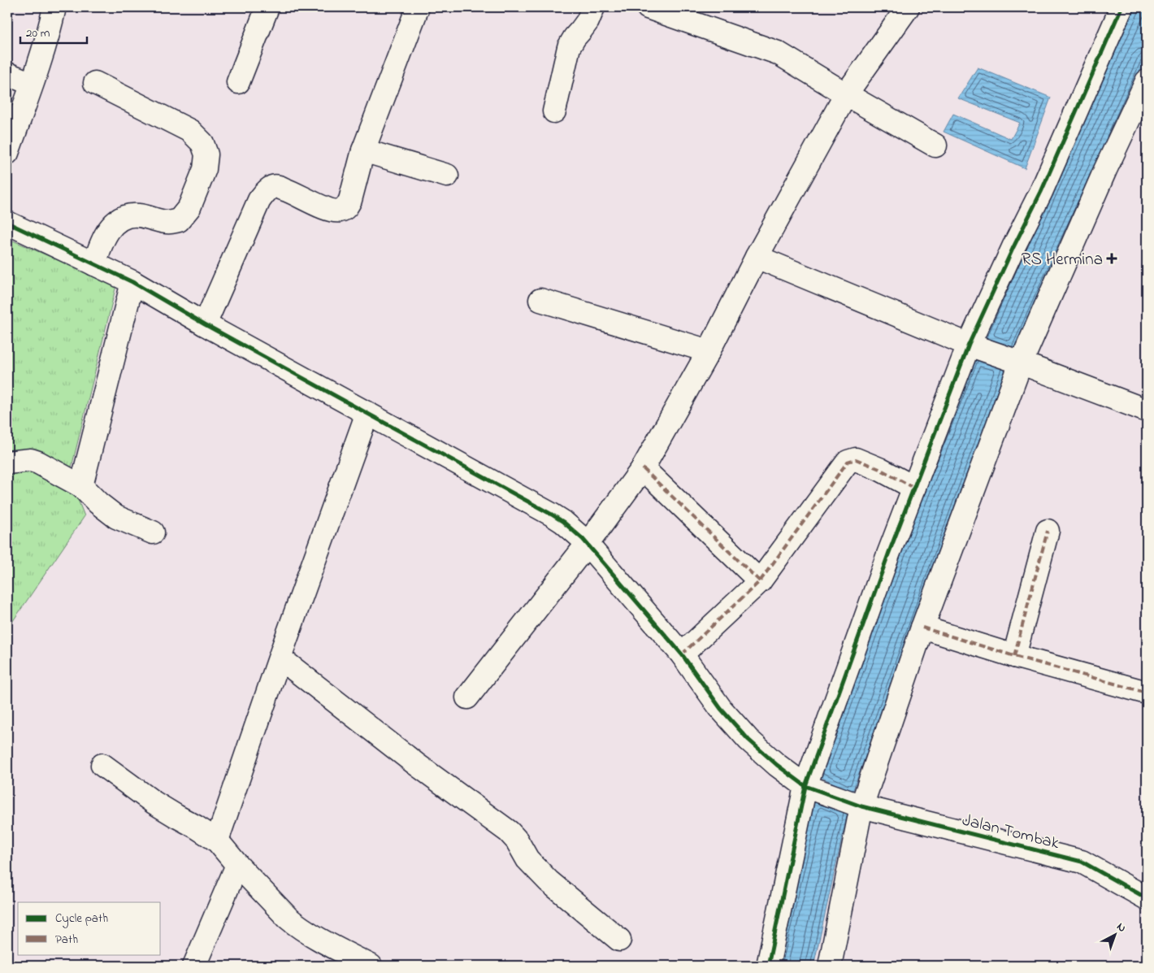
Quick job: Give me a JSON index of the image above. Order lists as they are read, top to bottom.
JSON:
{
  "streets": {
    "street": ["Jalan Tombak"]
  },
  "places": {
    "health": ["RS Hermina"]
  },
  "legend": ["Cycle path", "Path"],
  "scale_bar": "20 m",
  "north": "top right"
}
